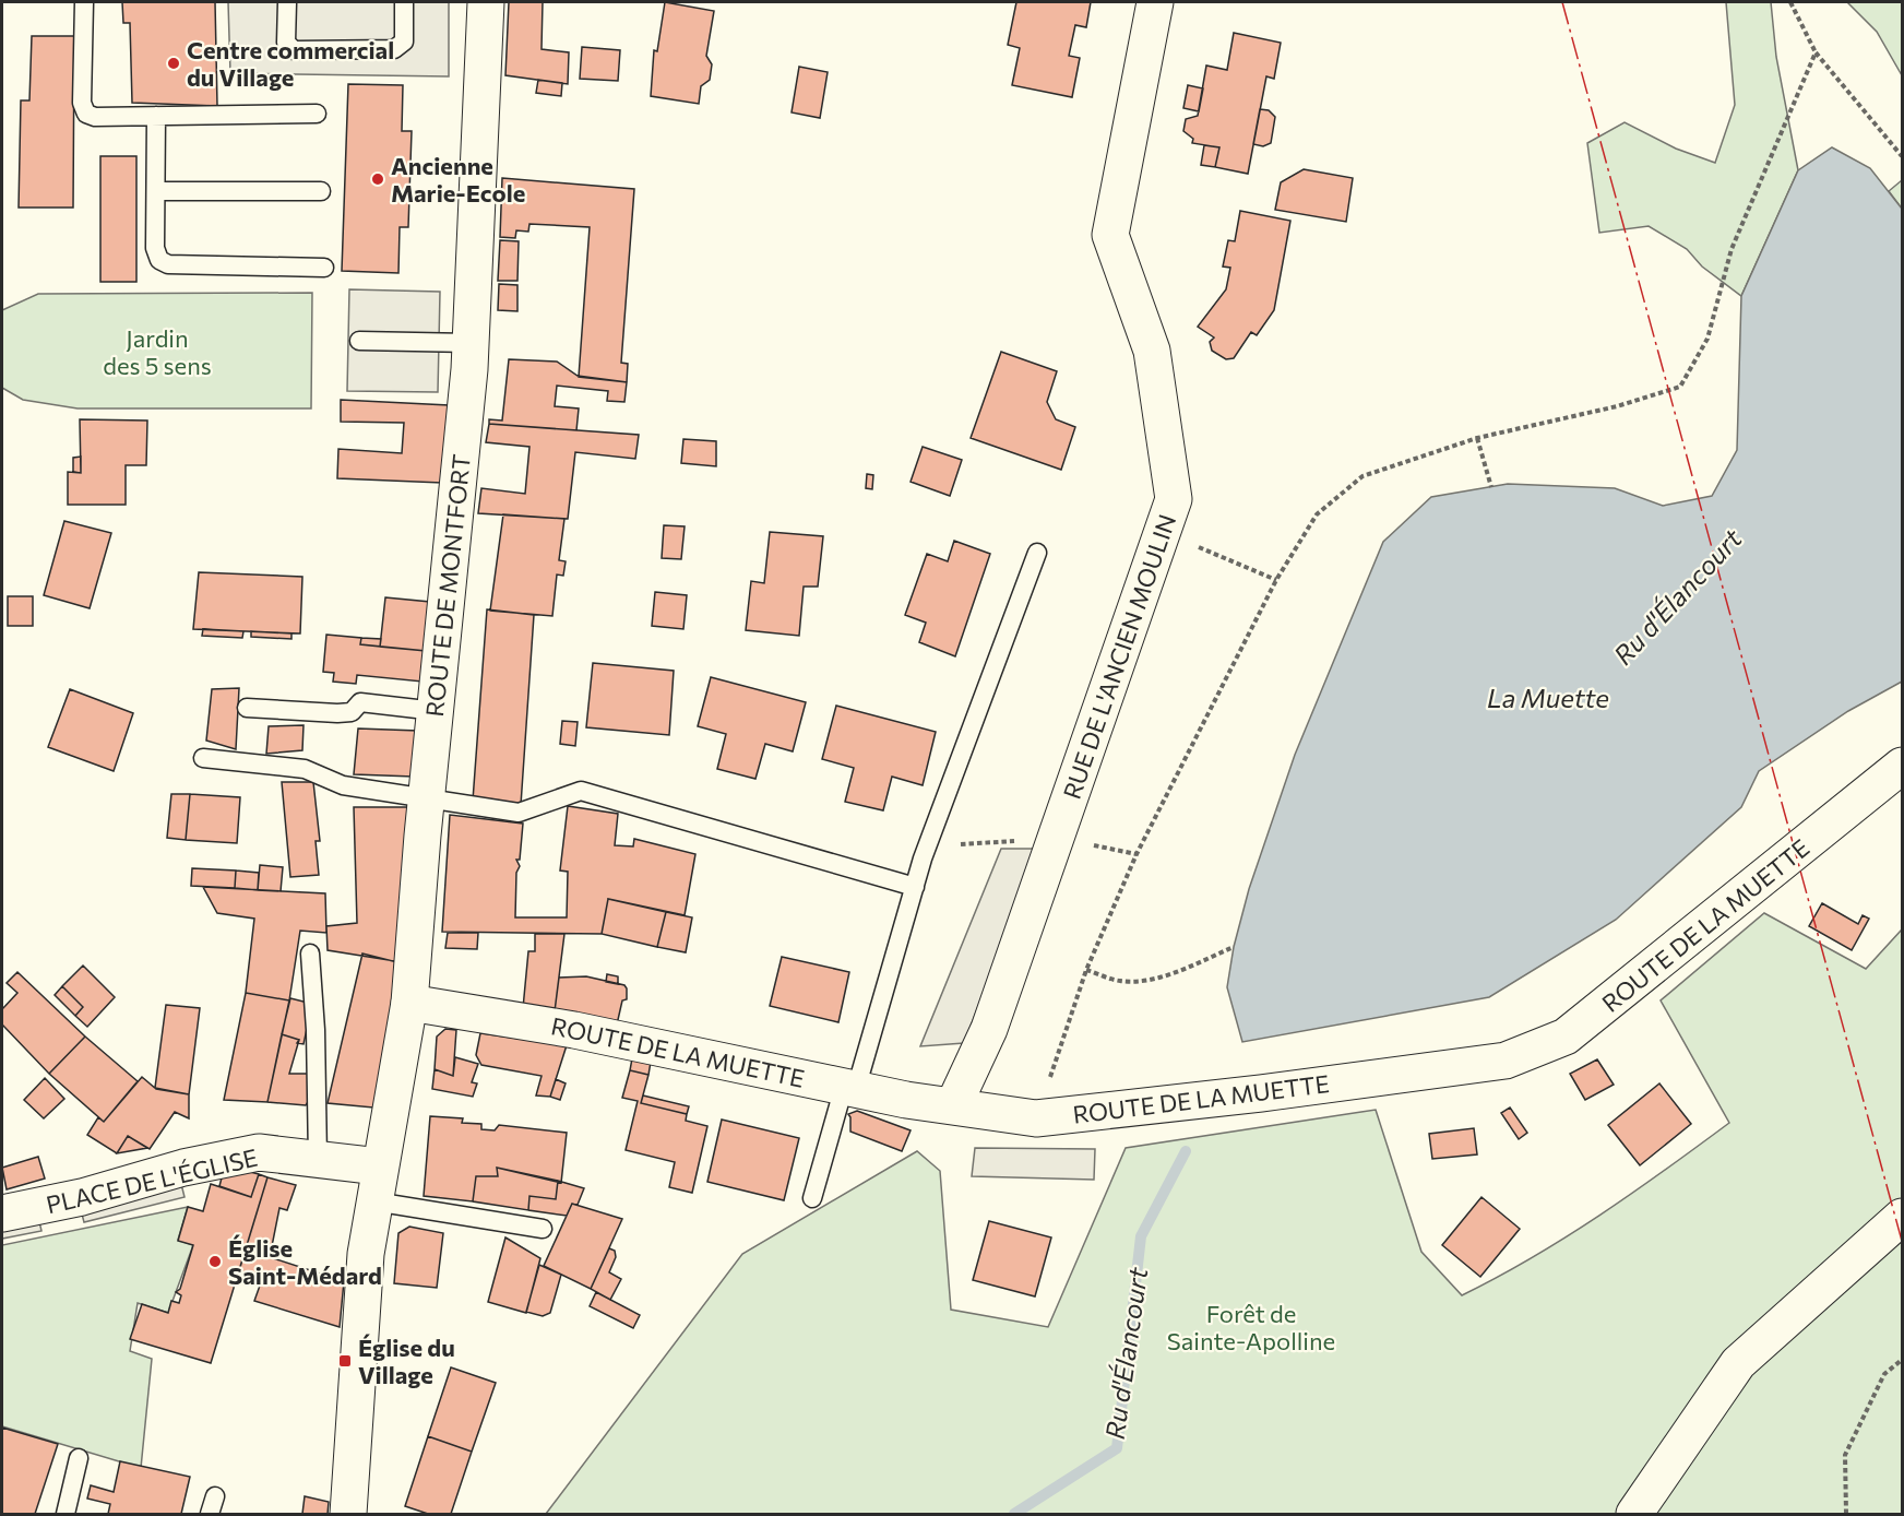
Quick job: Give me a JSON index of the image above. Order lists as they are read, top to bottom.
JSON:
{
  "streets": {
    "street": [
      "ROUTE DE MONTFORT",
      "RUE DE L'ANCIEN MOULIN",
      "ROUTE DE LA MUETTE",
      "PLACE DE L'ÉGLISE"
    ]
  },
  "crossings": [
    ["ROUTE DE MONTFORT", "ROUTE DE LA MUETTE"],
    ["ROUTE DE MONTFORT", "PLACE DE L'ÉGLISE"],
    ["RUE DE L'ANCIEN MOULIN", "ROUTE DE LA MUETTE"]
  ],
  "water": ["Ru d'Élancourt", "La Muette"],
  "parks": ["Jardin des 5 sens", "Forêt de Sainte-Apolline"],
  "places": {
    "other": ["Centre commercial du Village", "Ancienne Marie-Ecole", "Église Saint-Médard"],
    "transit": ["Église du Village"]
  }
}
